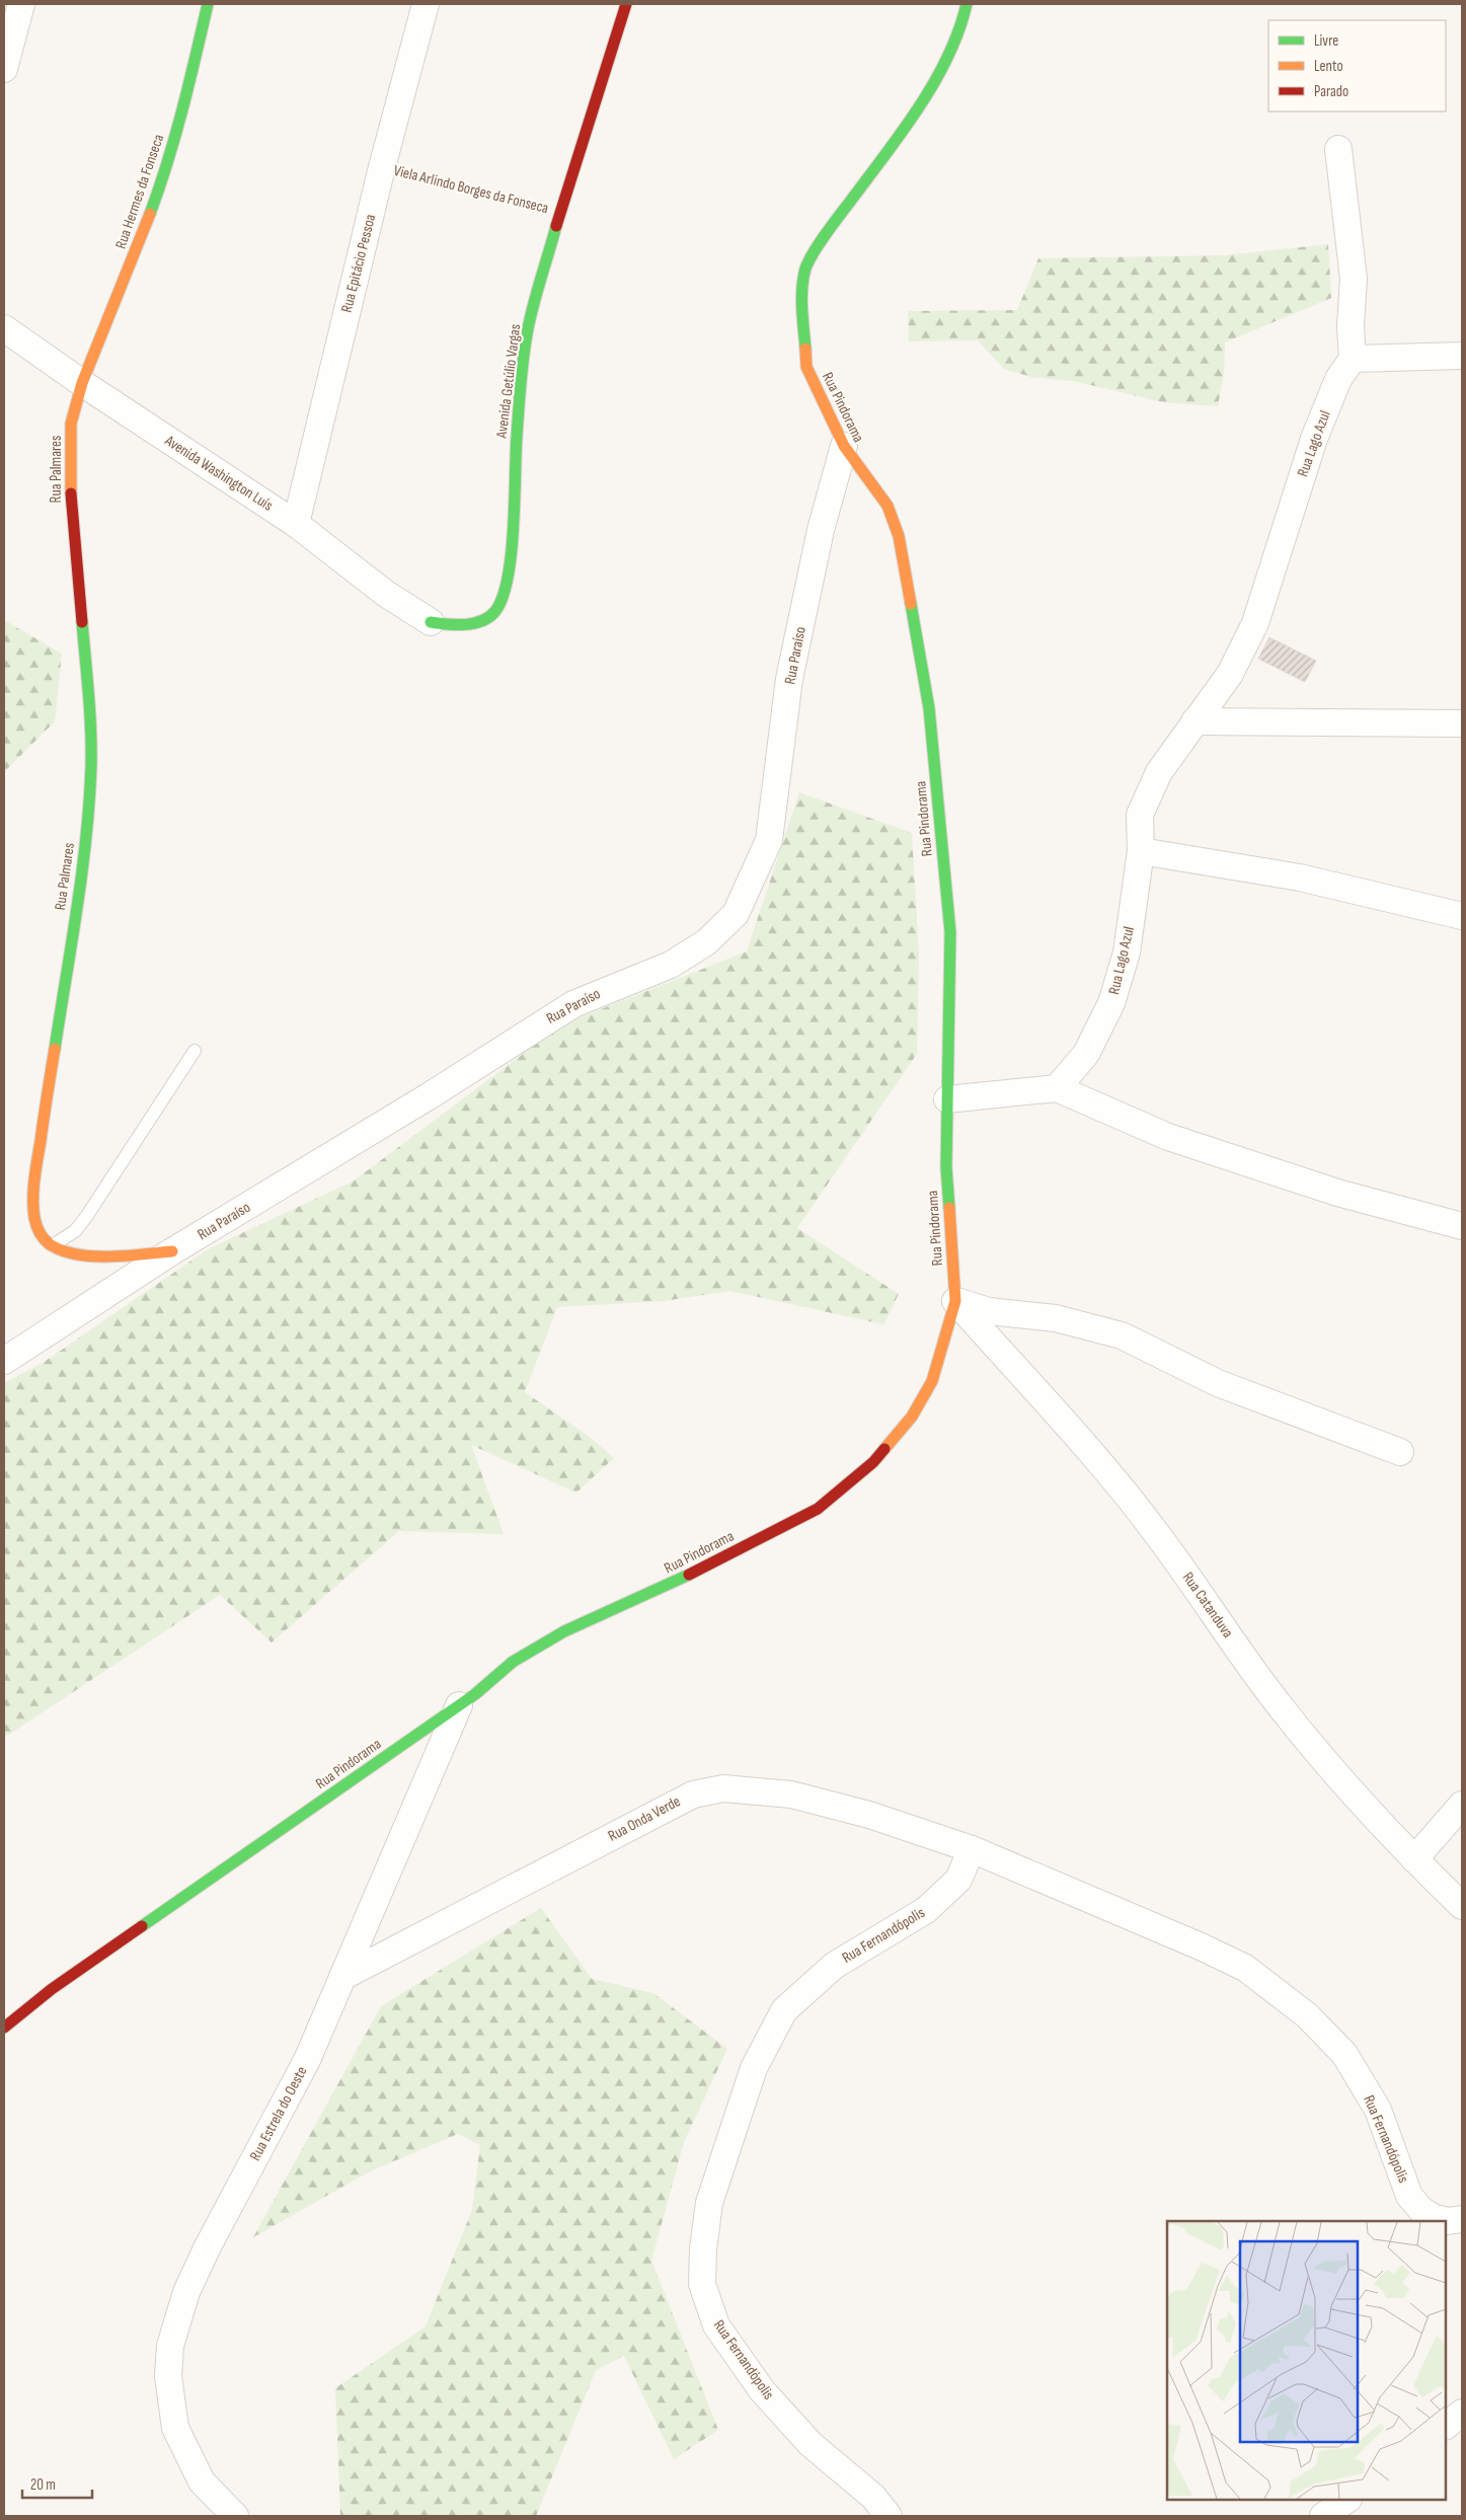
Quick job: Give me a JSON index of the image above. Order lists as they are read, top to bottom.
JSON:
{
  "streets": {
    "street": [
      "Rua Hermes da Fonseca",
      "Rua Epitácio Pessoa",
      "Avenida Getúlio Vargas",
      "Rua Pindorama",
      "Rua Lago Azul",
      "Rua Palmares",
      "Avenida Washington Luís",
      "Rua Paraíso",
      "Rua Catanduva",
      "Rua Onda Verde",
      "Rua Fernandópolis",
      "Rua Estrela do Oeste"
    ],
    "path": ["Viela Arlindo Borges da Fonseca"]
  },
  "crossings": [
    ["Viela Arlindo Borges da Fonseca", "Rua Epitácio Pessoa"],
    ["Viela Arlindo Borges da Fonseca", "Avenida Getúlio Vargas"],
    ["Rua Hermes da Fonseca", "Rua Palmares"],
    ["Rua Hermes da Fonseca", "Avenida Washington Luís"],
    ["Rua Epitácio Pessoa", "Avenida Washington Luís"],
    ["Avenida Getúlio Vargas", "Avenida Washington Luís"],
    ["Rua Pindorama", "Rua Paraíso"],
    ["Rua Pindorama", "Rua Catanduva"],
    ["Rua Pindorama", "Rua Estrela do Oeste"],
    ["Rua Palmares", "Avenida Washington Luís"],
    ["Rua Onda Verde", "Rua Fernandópolis"],
    ["Rua Onda Verde", "Rua Estrela do Oeste"]
  ],
  "legend": ["Livre", "Lento", "Parado"],
  "scale_bar": "20 m"
}
